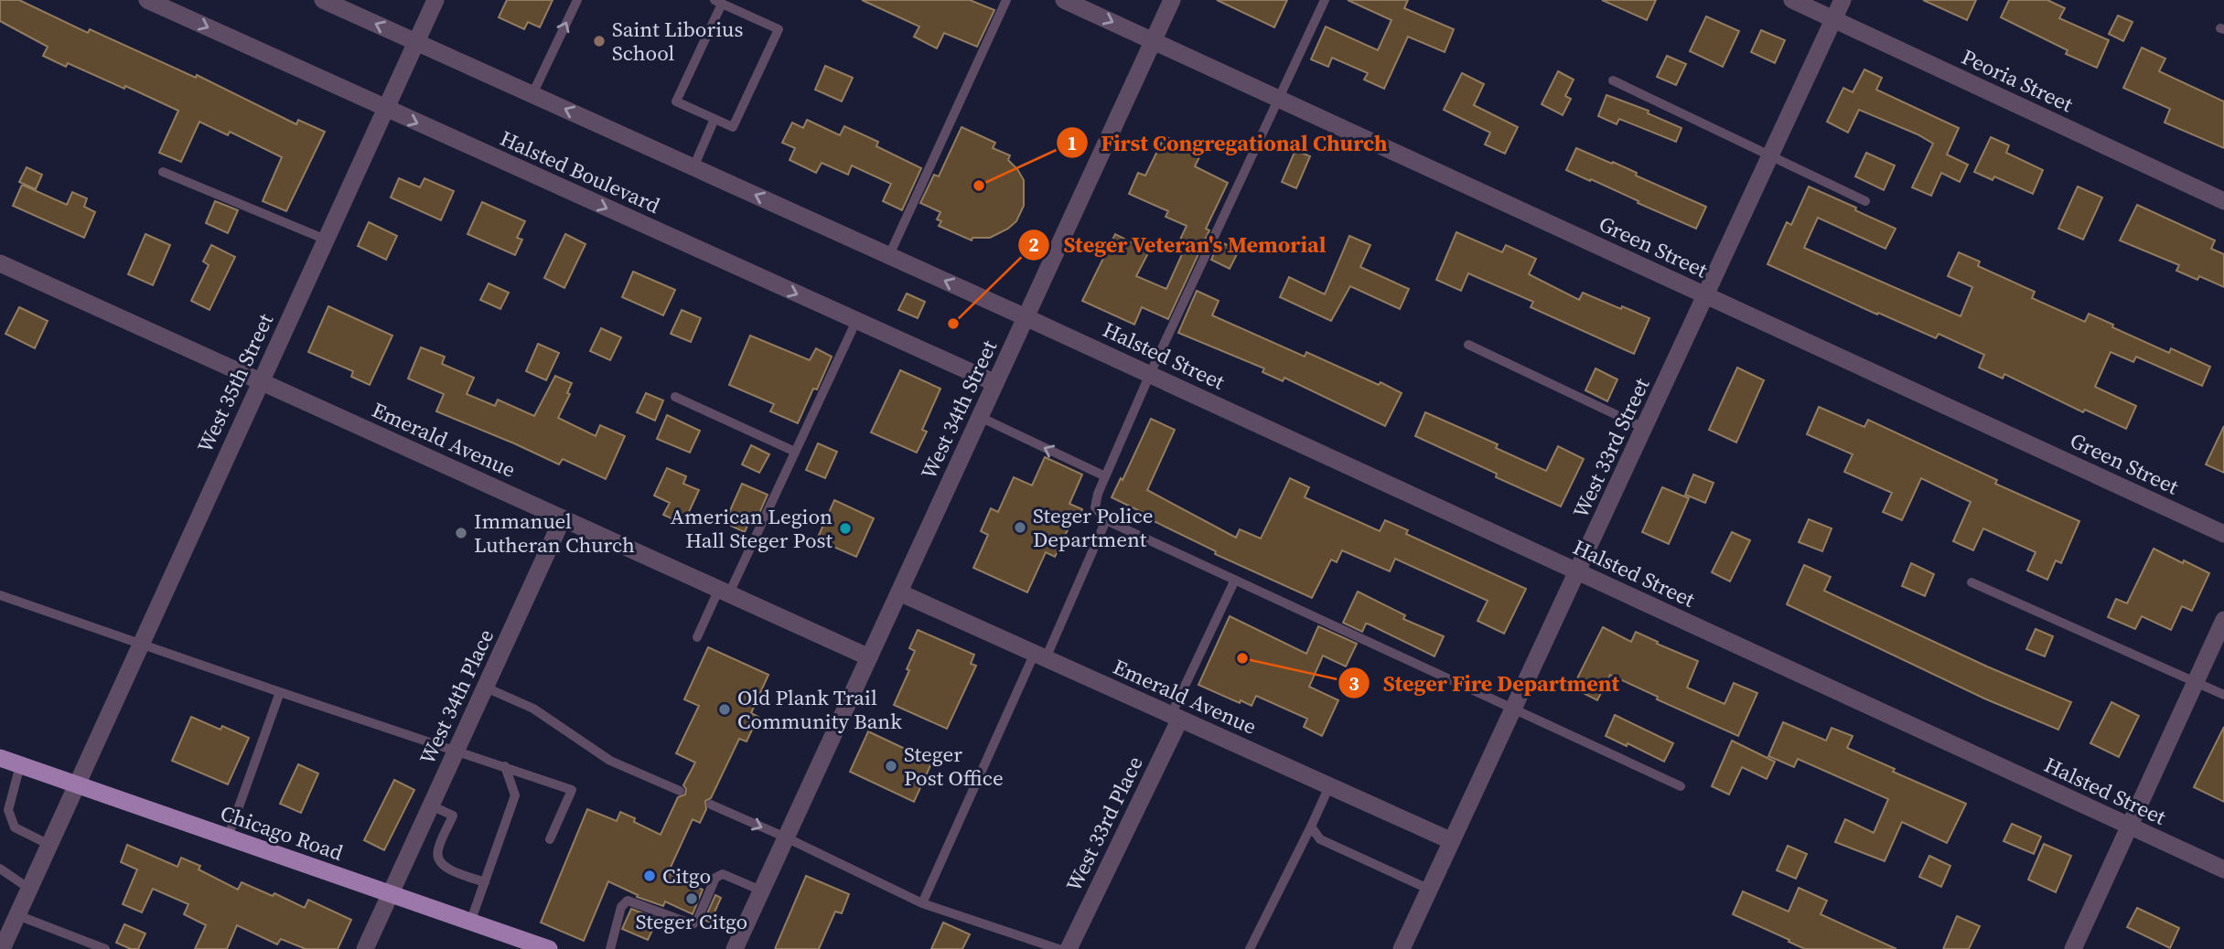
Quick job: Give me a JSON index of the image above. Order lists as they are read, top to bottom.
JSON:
{
  "streets": {
    "main road": ["Chicago Road"],
    "street": [
      "Peoria Street",
      "Halsted Boulevard",
      "Green Street",
      "Halsted Street",
      "West 35th Street",
      "West 34th Street",
      "Emerald Avenue",
      "West 33rd Street",
      "West 34th Place",
      "West 33rd Place"
    ]
  },
  "crossings": [
    ["Peoria Street", "West 33rd Street"],
    ["Halsted Boulevard", "West 35th Street"],
    ["Halsted Boulevard", "West 34th Street"],
    ["Green Street", "West 34th Street"],
    ["Green Street", "West 33rd Street"],
    ["Halsted Street", "West 34th Street"],
    ["Halsted Street", "West 33rd Street"],
    ["West 35th Street", "Emerald Avenue"],
    ["West 35th Street", "Chicago Road"],
    ["West 34th Street", "Emerald Avenue"],
    ["Emerald Avenue", "West 33rd Street"],
    ["Emerald Avenue", "West 34th Place"],
    ["Emerald Avenue", "West 33rd Place"],
    ["West 34th Place", "Chicago Road"]
  ],
  "places": [
    "Saint Liborius School",
    "First Congregational Church",
    "Steger Veteran's Memorial",
    "Steger Police Department",
    "American Legion Hall Steger Post",
    "Immanuel Lutheran Church",
    "Steger Fire Department",
    "Old Plank Trail Community Bank",
    "Steger Post Office",
    "Citgo",
    "Steger Citgo"
  ]
}
